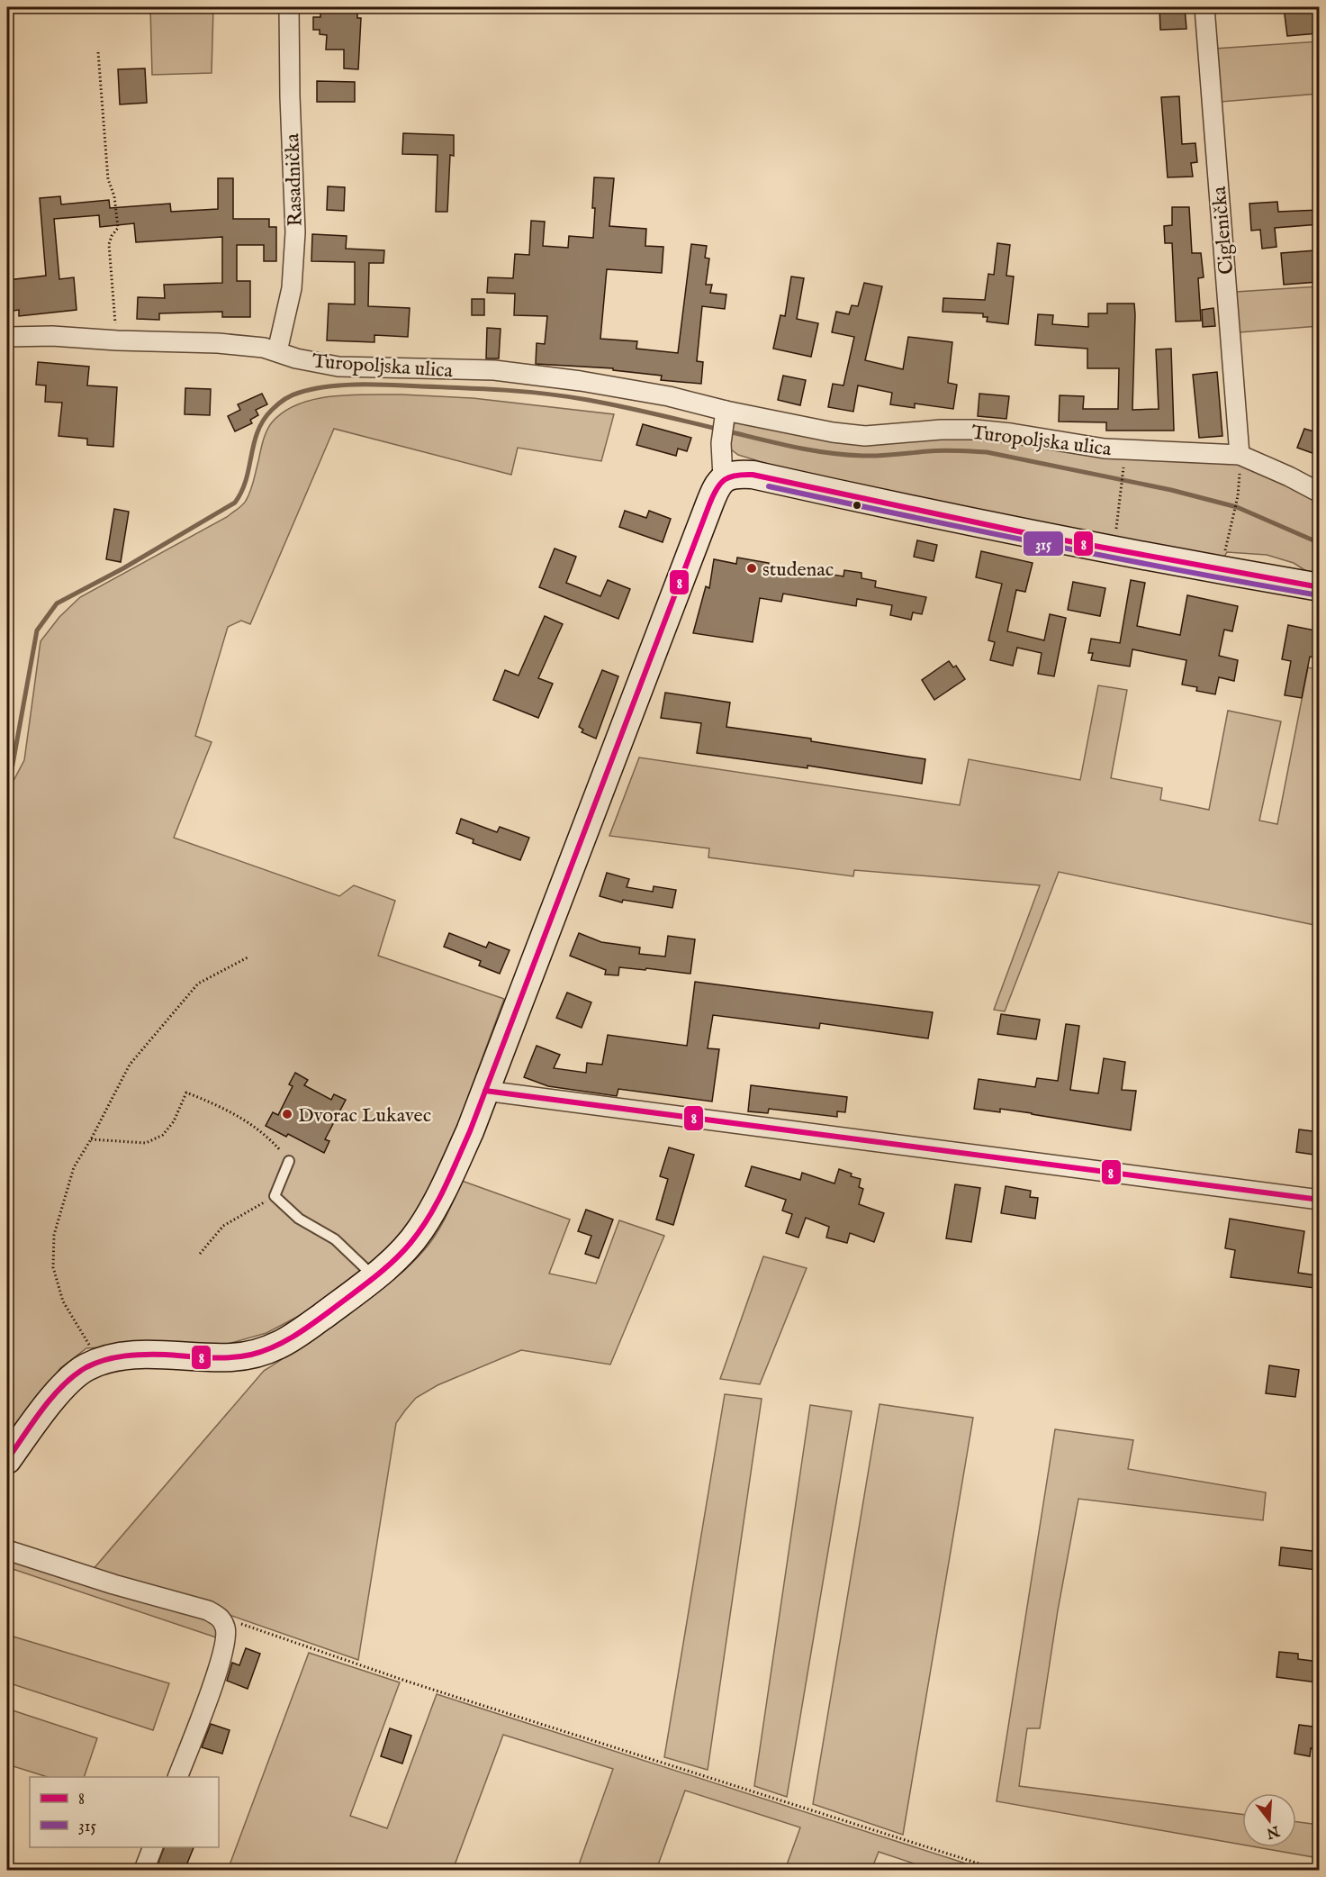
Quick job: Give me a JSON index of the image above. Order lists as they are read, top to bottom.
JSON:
{
  "streets": {
    "street": ["Rasadnička", "Ciglenička", "Turopoljska ulica"]
  },
  "crossings": [
    ["Rasadnička", "Turopoljska ulica"],
    ["Ciglenička", "Turopoljska ulica"]
  ],
  "places": ["studenac", "Dvorac Lukavec"],
  "lines": ["transit line 8", "transit line 315"],
  "legend": ["8", "315"],
  "north": "bottom"
}
